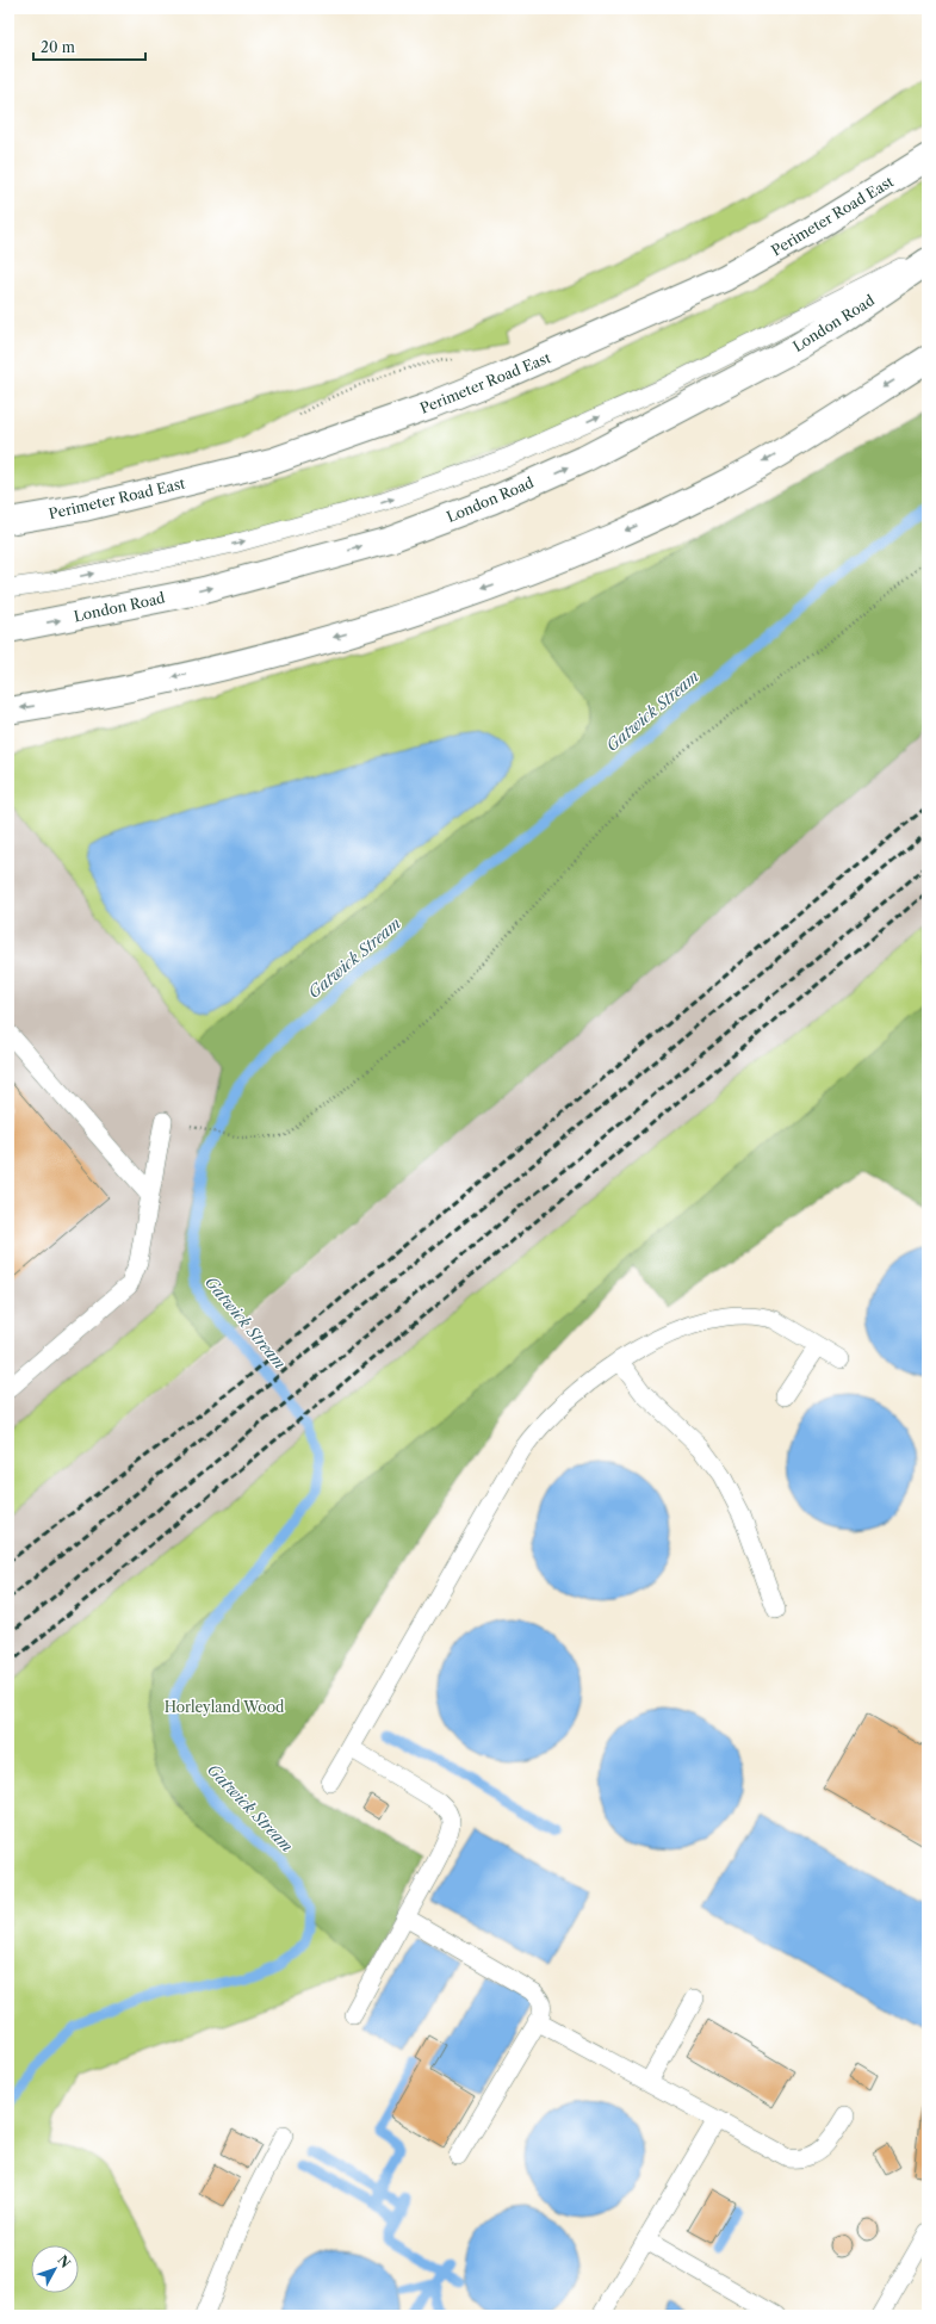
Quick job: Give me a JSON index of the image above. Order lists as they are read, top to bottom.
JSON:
{
  "streets": {
    "main road": ["Perimeter Road East", "London Road"]
  },
  "water": ["Gatwick Stream"],
  "parks": ["Horleyland Wood"],
  "scale_bar": "20 m",
  "north": "top right"
}
